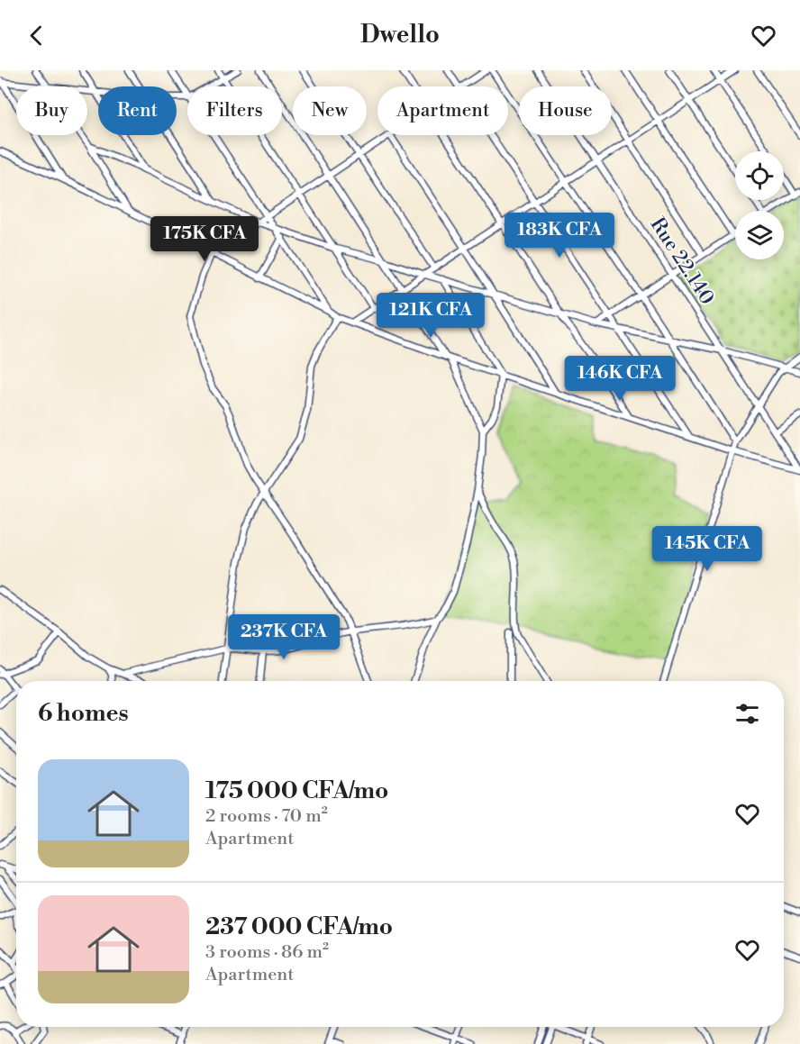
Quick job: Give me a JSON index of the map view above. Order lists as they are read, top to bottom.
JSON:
{
  "streets": {
    "street": ["Rue 22.140"]
  },
  "page": {
    "header": "Dwello",
    "chip": [
      "Buy",
      "Rent",
      "Filters",
      "New",
      "Apartment",
      "House"
    ],
    "price": [
      "183K CFA",
      "175K CFA",
      "121K CFA",
      "146K CFA",
      "145K CFA",
      "237K CFA"
    ],
    "heading": "6 homes",
    "list": [
      {
        "name": "175 000 CFA/mo",
        "note": "2 rooms · 70 m² · Apartment"
      },
      {
        "name": "237 000 CFA/mo",
        "note": "3 rooms · 86 m² · Apartment"
      }
    ]
  }
}
